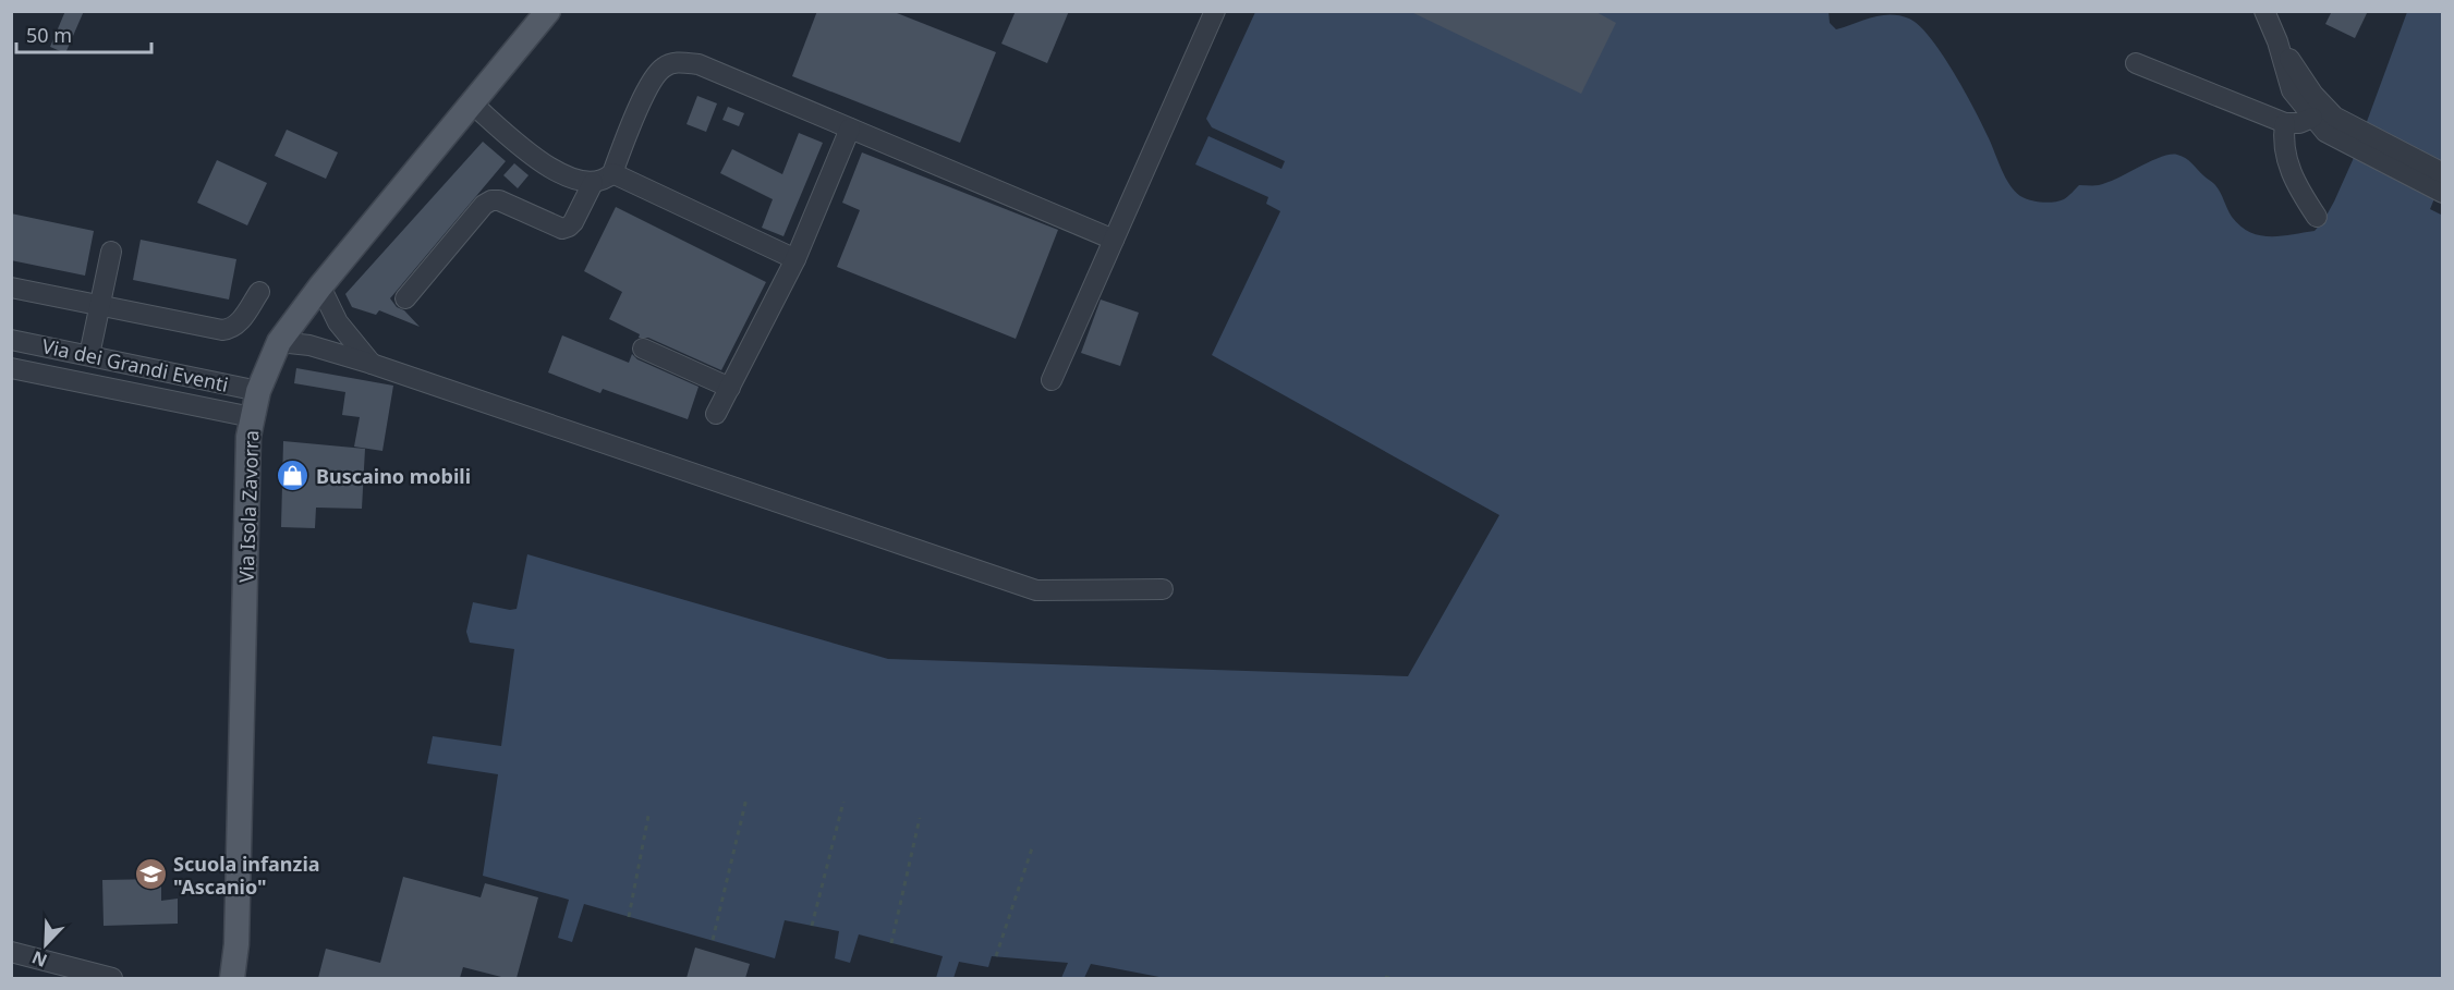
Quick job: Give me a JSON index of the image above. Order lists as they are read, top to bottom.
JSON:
{
  "streets": {
    "main road": ["Via Isola Zavorra"],
    "street": ["Via dei Grandi Eventi"]
  },
  "crossings": [
    ["Via dei Grandi Eventi", "Via Isola Zavorra"]
  ],
  "places": {
    "shop": ["Buscaino mobili"],
    "school or university": ["Scuola infanzia \"Ascanio\""]
  },
  "scale_bar": "50 m",
  "north": "bottom left"
}
